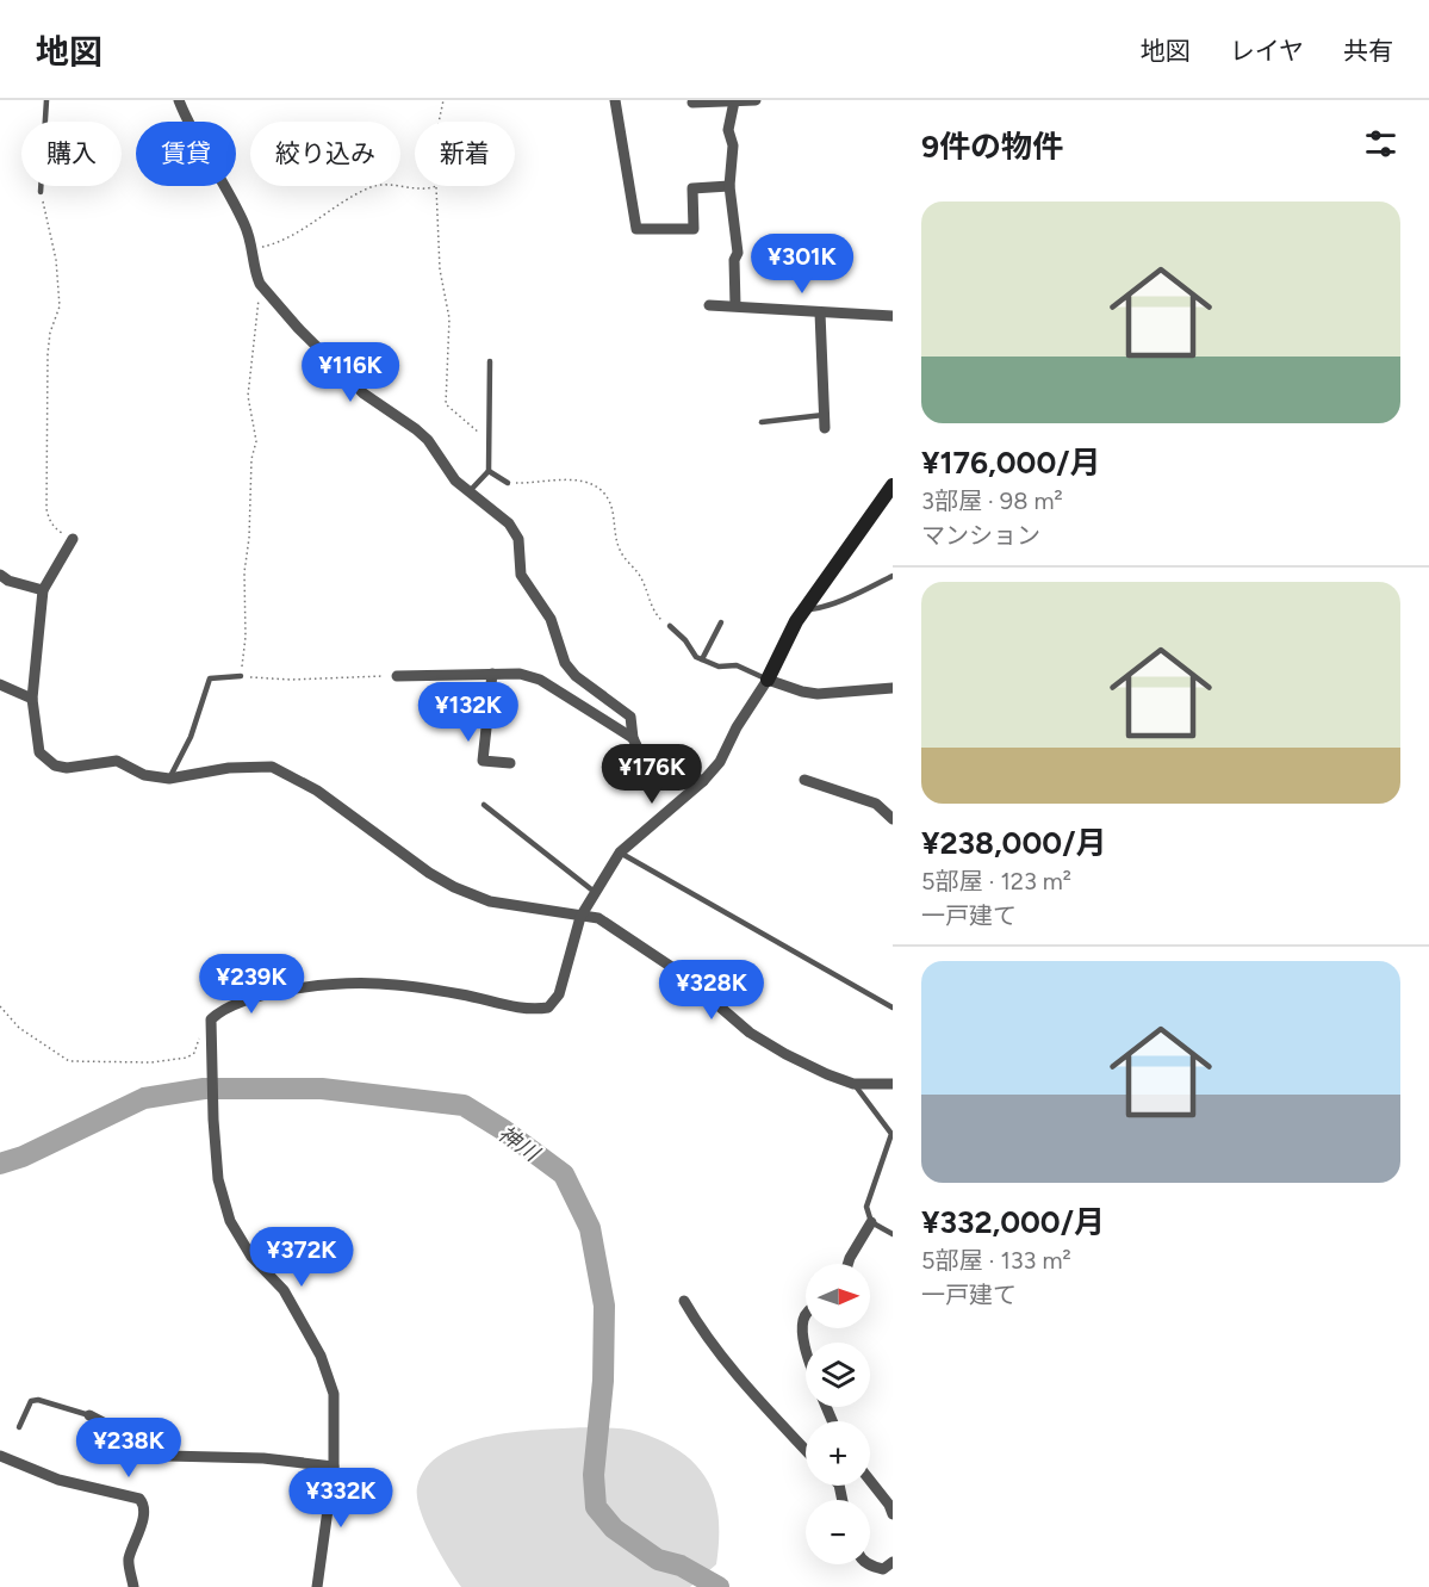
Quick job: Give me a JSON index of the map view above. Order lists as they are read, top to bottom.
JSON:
{
  "water": ["神川"],
  "north": "right",
  "page": {
    "header": "地図",
    "nav": ["地図", "レイヤ", "共有"],
    "heading": "9件の物件",
    "chip": [
      "購入",
      "賃貸",
      "絞り込み",
      "新着"
    ],
    "list": [
      {
        "name": "¥176,000/月",
        "note": "3部屋 · 98 m² · マンション"
      },
      {
        "name": "¥238,000/月",
        "note": "5部屋 · 123 m² · 一戸建て"
      },
      {
        "name": "¥332,000/月",
        "note": "5部屋 · 133 m² · 一戸建て"
      }
    ],
    "price": [
      "¥301K",
      "¥116K",
      "¥132K",
      "¥176K",
      "¥239K",
      "¥328K",
      "¥372K",
      "¥238K",
      "¥332K"
    ],
    "map_buttons": ["+", "−"]
  }
}
